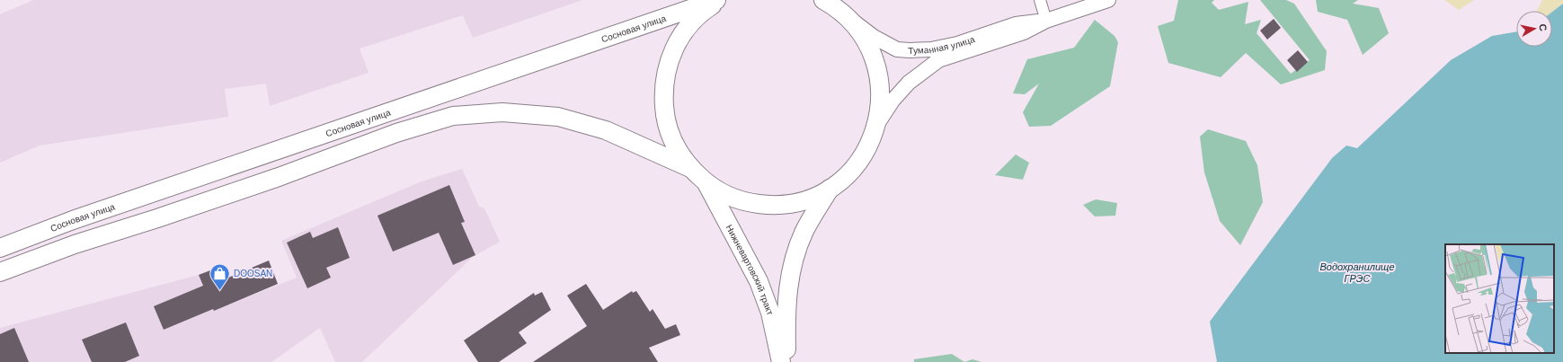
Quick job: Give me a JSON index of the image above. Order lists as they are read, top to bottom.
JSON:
{
  "streets": {
    "main road": ["Сосновая улица", "Нижневартовский тракт"],
    "street": ["Туманная улица"]
  },
  "water": ["Водохранилище ГРЭС"],
  "places": {
    "shop": ["DOOSAN"]
  },
  "north": "right"
}
